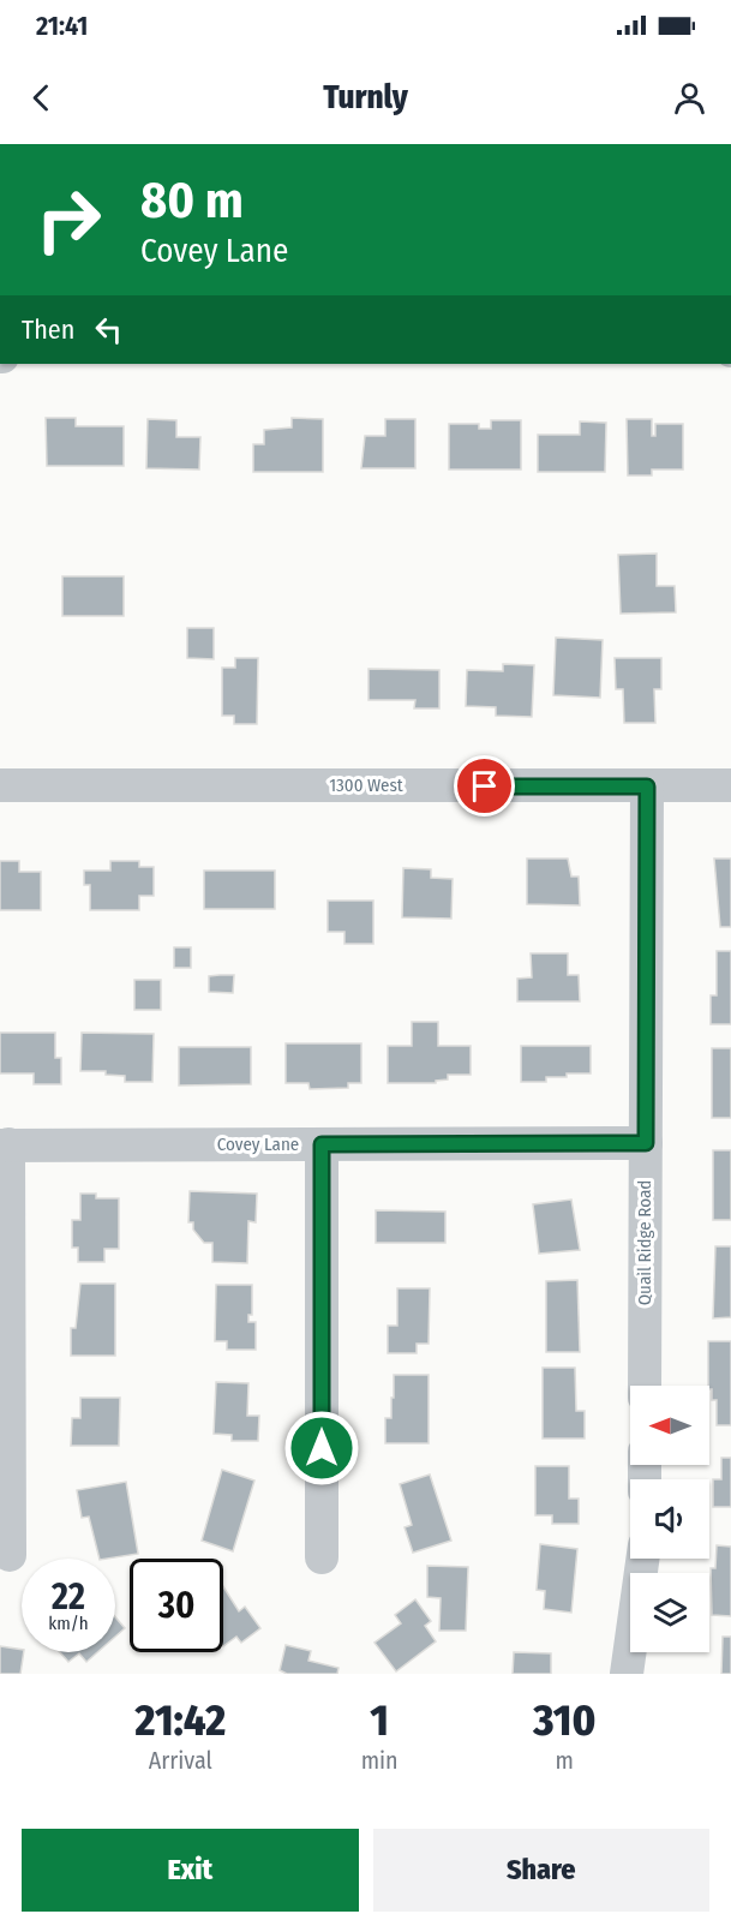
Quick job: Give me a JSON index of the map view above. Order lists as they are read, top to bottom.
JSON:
{
  "streets": {
    "street": ["1300 West", "Covey Lane", "Quail Ridge Road"]
  },
  "crossings": [
    ["1300 West", "Quail Ridge Road"],
    ["Covey Lane", "Quail Ridge Road"]
  ],
  "north": "left",
  "page": {
    "status": "21:41",
    "header": "Turnly",
    "turn": ["80 m", "Covey Lane"],
    "then": "Then",
    "speed": "22 km/h",
    "limit": "30",
    "eta": [
      "21:42",
      "Arrival",
      "1",
      "min",
      "310",
      "m"
    ],
    "buttons": ["Exit", "Share"]
  }
}
